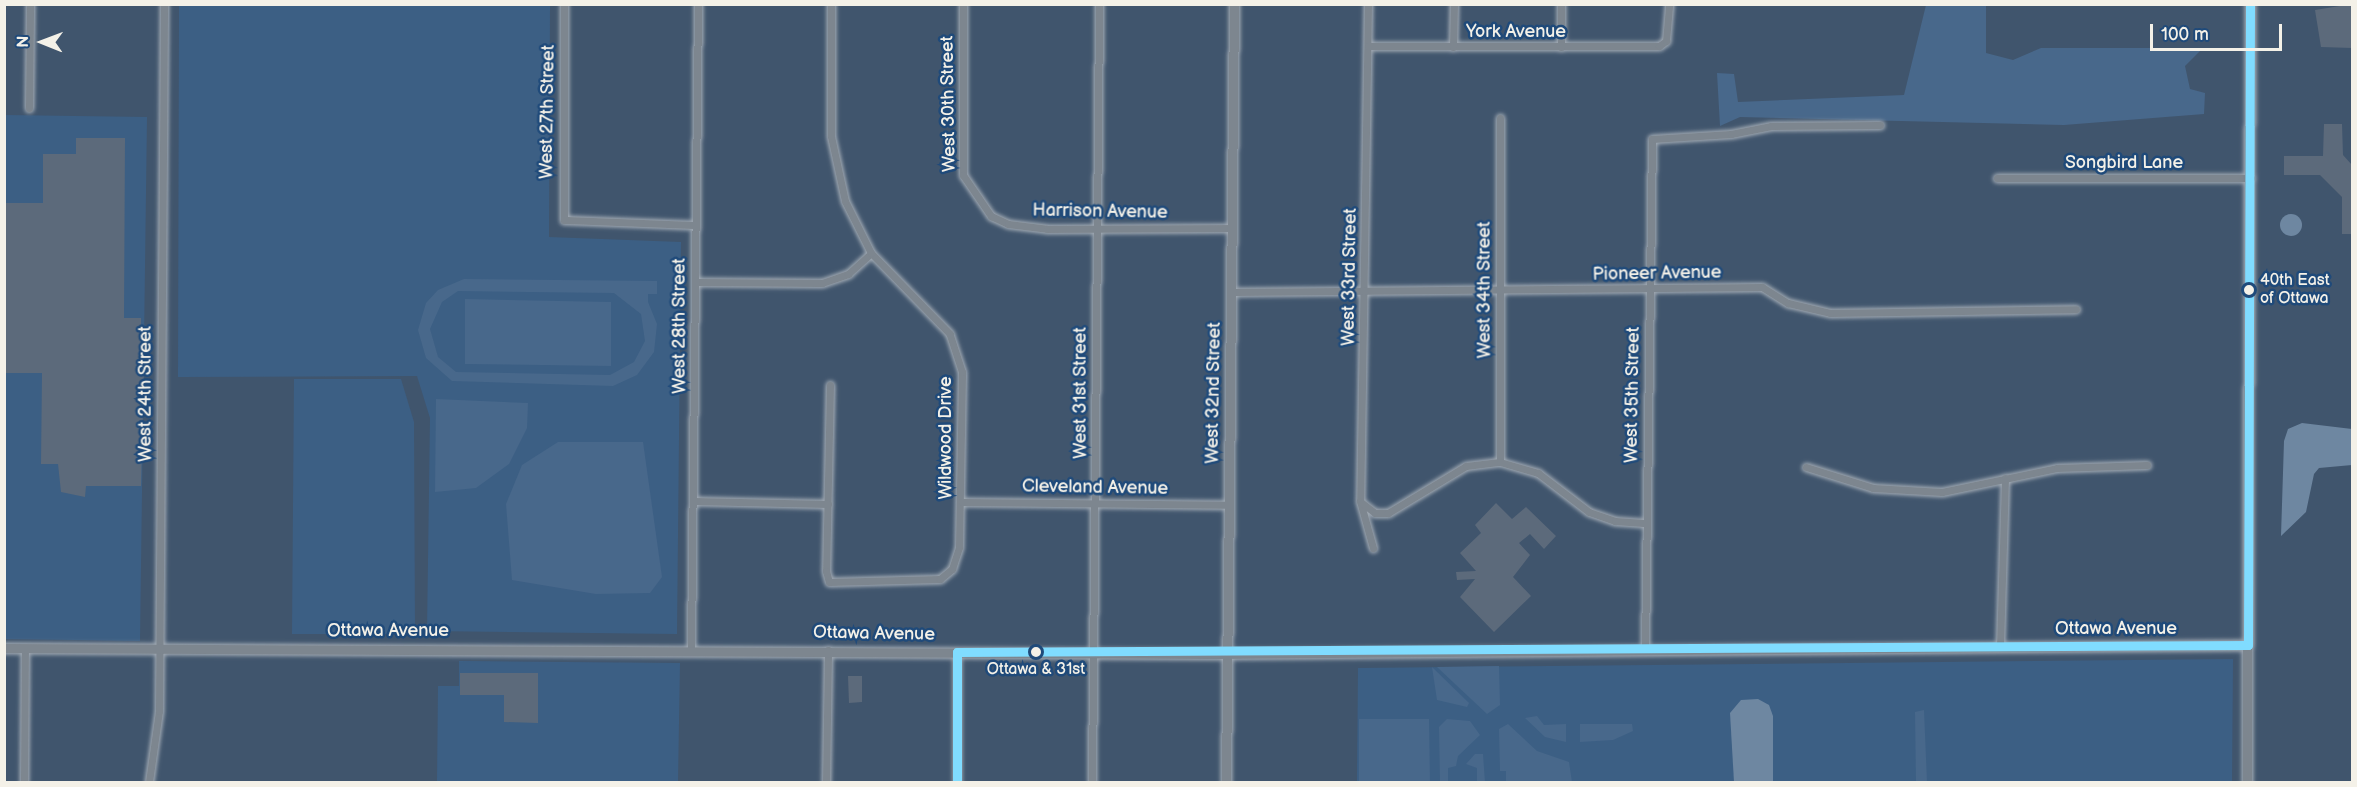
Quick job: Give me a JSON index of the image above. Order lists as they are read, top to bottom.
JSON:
{
  "streets": {
    "street": [
      "York Avenue",
      "West 30th Street",
      "West 27th Street",
      "Songbird Lane",
      "Harrison Avenue",
      "Pioneer Avenue",
      "West 33rd Street",
      "West 34th Street",
      "West 28th Street",
      "West 31st Street",
      "West 32nd Street",
      "West 24th Street",
      "West 35th Street",
      "Wildwood Drive",
      "Cleveland Avenue",
      "Ottawa Avenue"
    ]
  },
  "crossings": [
    ["York Avenue", "West 33rd Street"],
    ["West 30th Street", "Harrison Avenue"],
    ["West 27th Street", "West 28th Street"],
    ["Harrison Avenue", "West 31st Street"],
    ["Harrison Avenue", "West 32nd Street"],
    ["Pioneer Avenue", "West 33rd Street"],
    ["Pioneer Avenue", "West 34th Street"],
    ["Pioneer Avenue", "West 32nd Street"],
    ["Pioneer Avenue", "West 35th Street"],
    ["West 28th Street", "Ottawa Avenue"],
    ["West 31st Street", "Cleveland Avenue"],
    ["West 31st Street", "Ottawa Avenue"],
    ["West 32nd Street", "Cleveland Avenue"],
    ["West 32nd Street", "Ottawa Avenue"],
    ["West 24th Street", "Ottawa Avenue"],
    ["West 35th Street", "Ottawa Avenue"],
    ["Wildwood Drive", "Cleveland Avenue"]
  ],
  "places": ["40th East of Ottawa", "Ottawa & 31st"],
  "scale_bar": "100 m",
  "north": "left"
}
